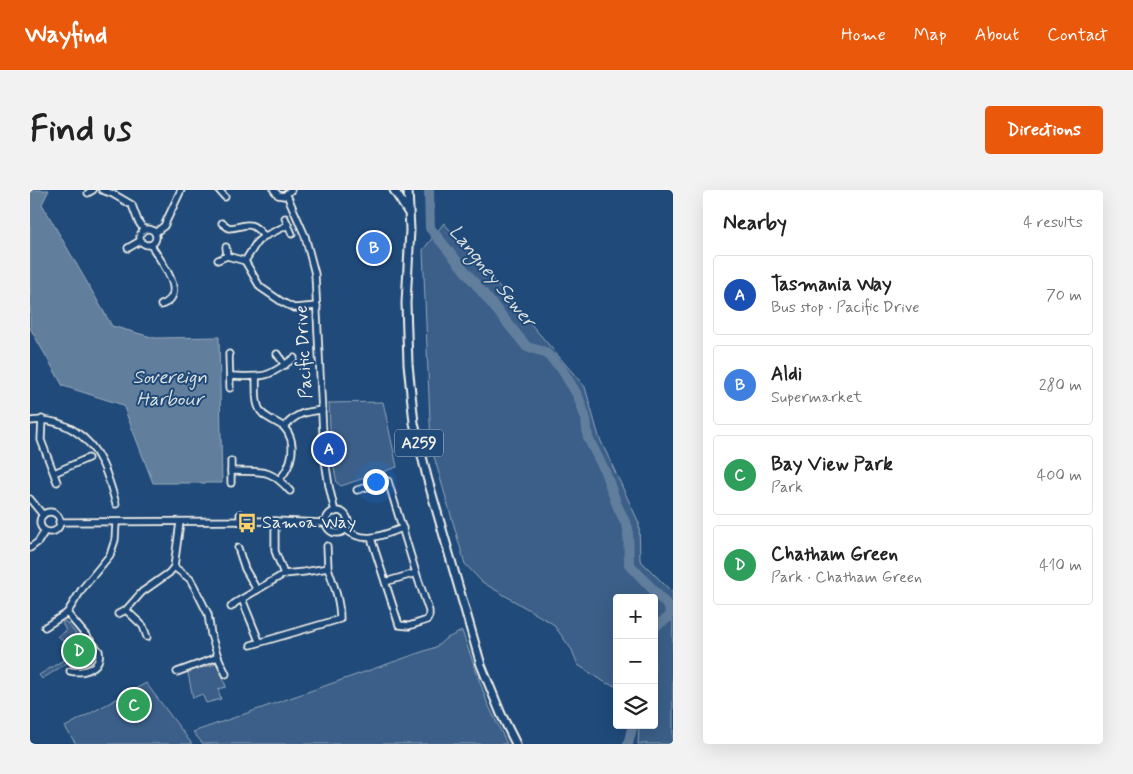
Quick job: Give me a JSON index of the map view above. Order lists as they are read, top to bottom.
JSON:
{
  "streets": {
    "main road": ["A259"],
    "street": ["Pacific Drive"]
  },
  "water": ["Langney Sewer", "Sovereign Harbour"],
  "places": {
    "bus stop": ["Samoa Way"]
  },
  "page": {
    "header": "Wayfind",
    "nav": [
      "Home",
      "Map",
      "About",
      "Contact"
    ],
    "buttons": "Directions",
    "title": "Find us",
    "heading": ["Nearby", "4 results"],
    "pins": [
      "B",
      "A",
      "D",
      "C"
    ],
    "list": [
      {
        "mark": "A",
        "name": "Tasmania Way",
        "note": "Bus stop · Pacific Drive",
        "value": "70 m"
      },
      {
        "mark": "B",
        "name": "Aldi",
        "note": "Supermarket",
        "value": "280 m"
      },
      {
        "mark": "C",
        "name": "Bay View Park",
        "note": "Park",
        "value": "400 m"
      },
      {
        "mark": "D",
        "name": "Chatham Green",
        "note": "Park · Chatham Green",
        "value": "410 m"
      }
    ],
    "map_buttons": ["+", "−"]
  }
}
